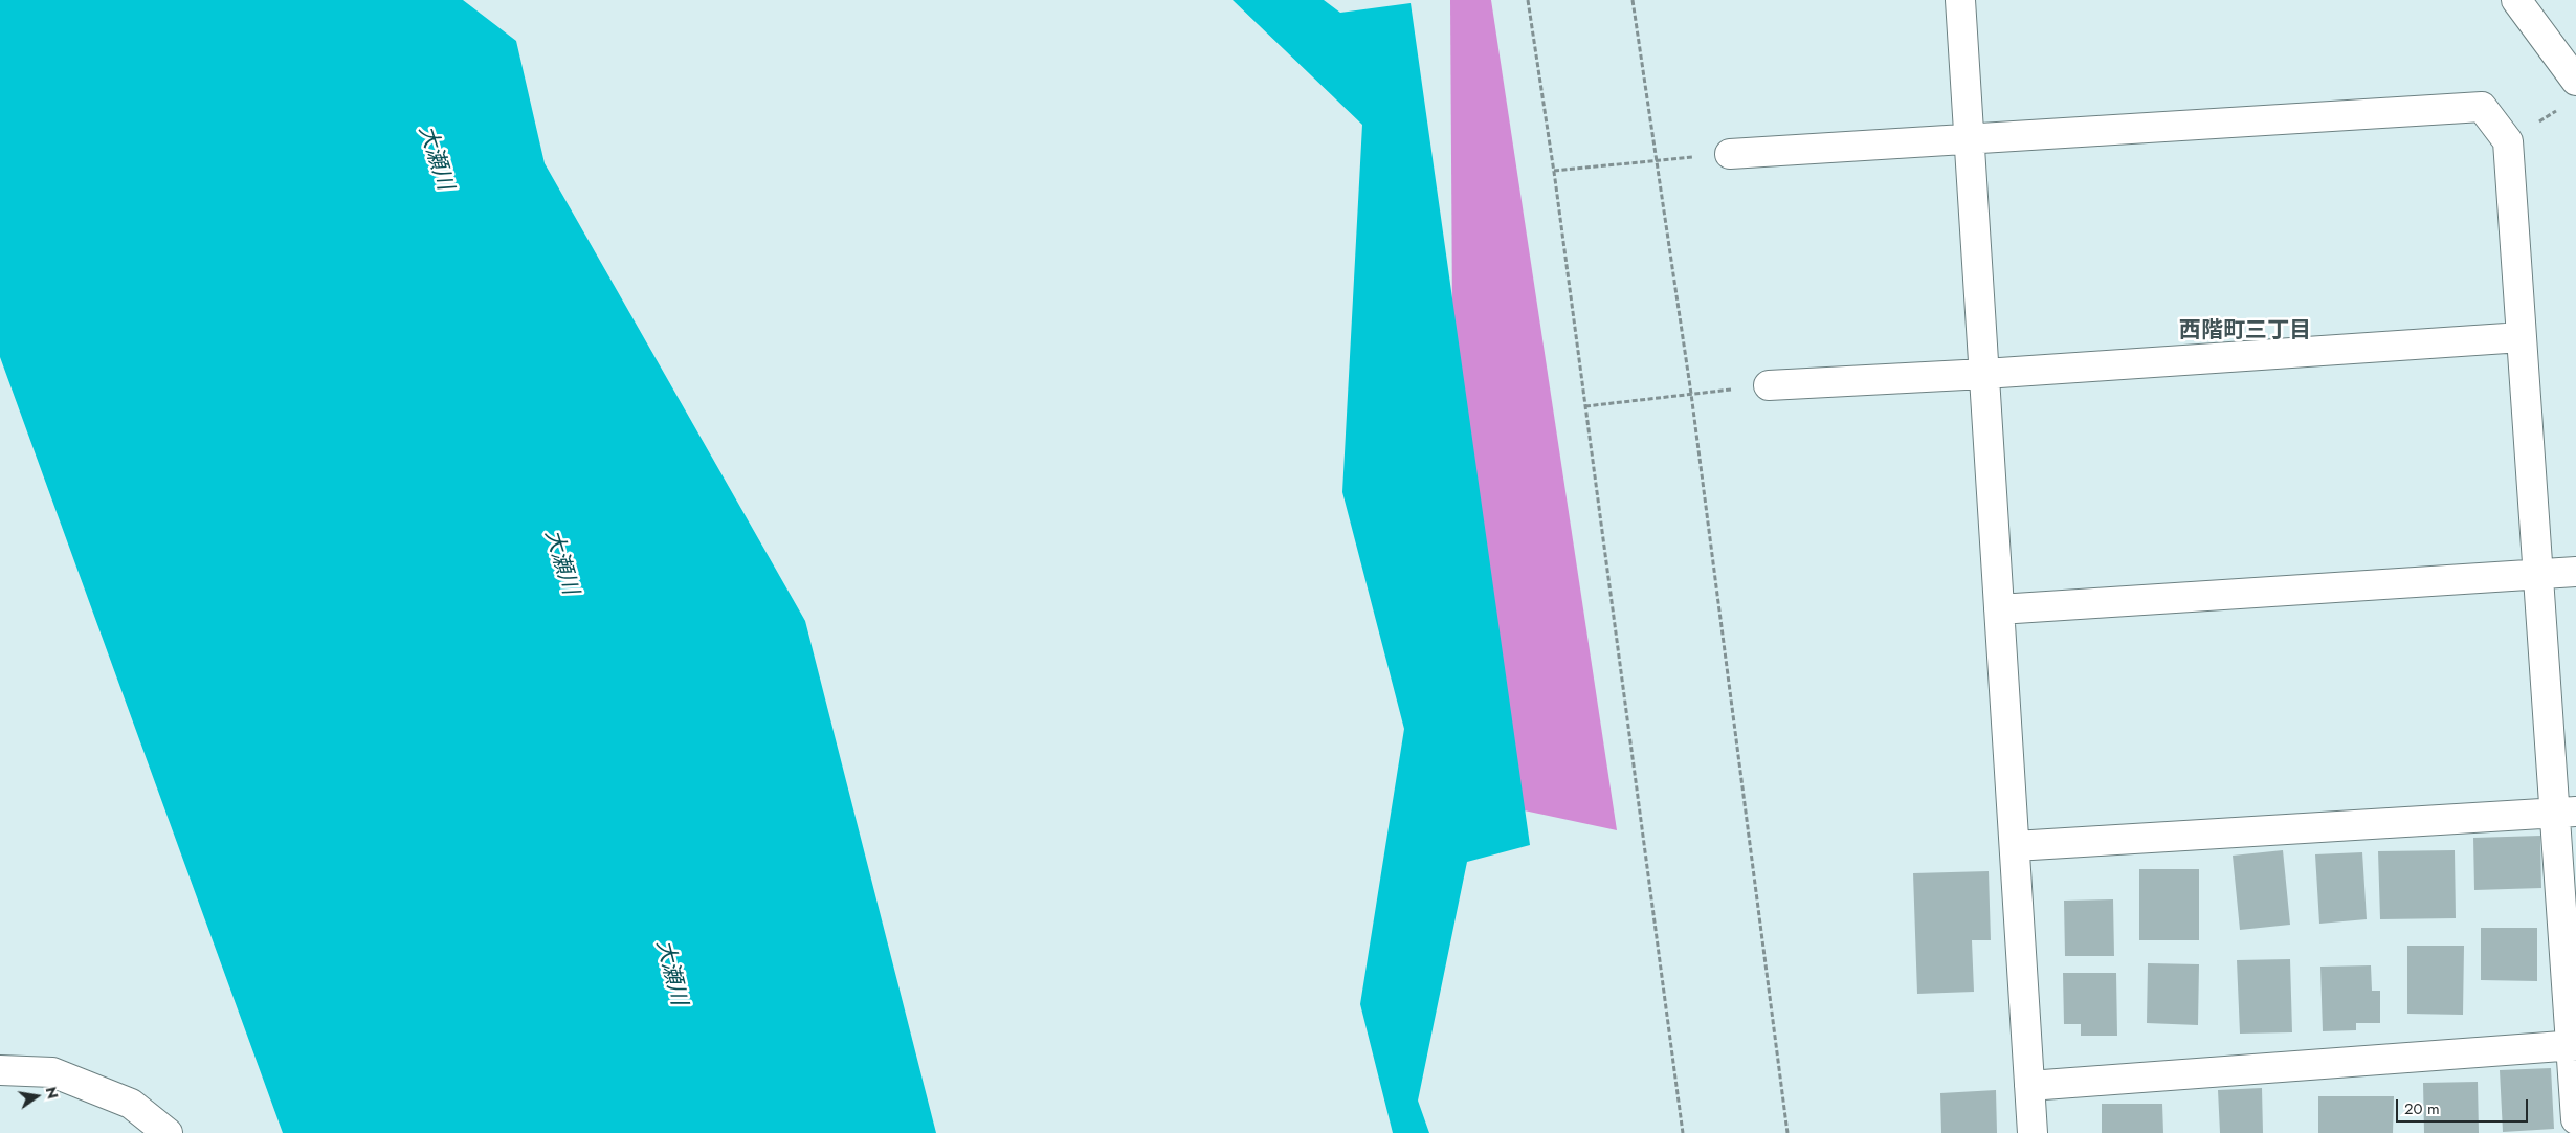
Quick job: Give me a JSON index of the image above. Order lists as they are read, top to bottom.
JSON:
{
  "districts": ["西階町三丁目"],
  "water": ["大瀬川"],
  "scale_bar": "20 m",
  "north": "right"
}
